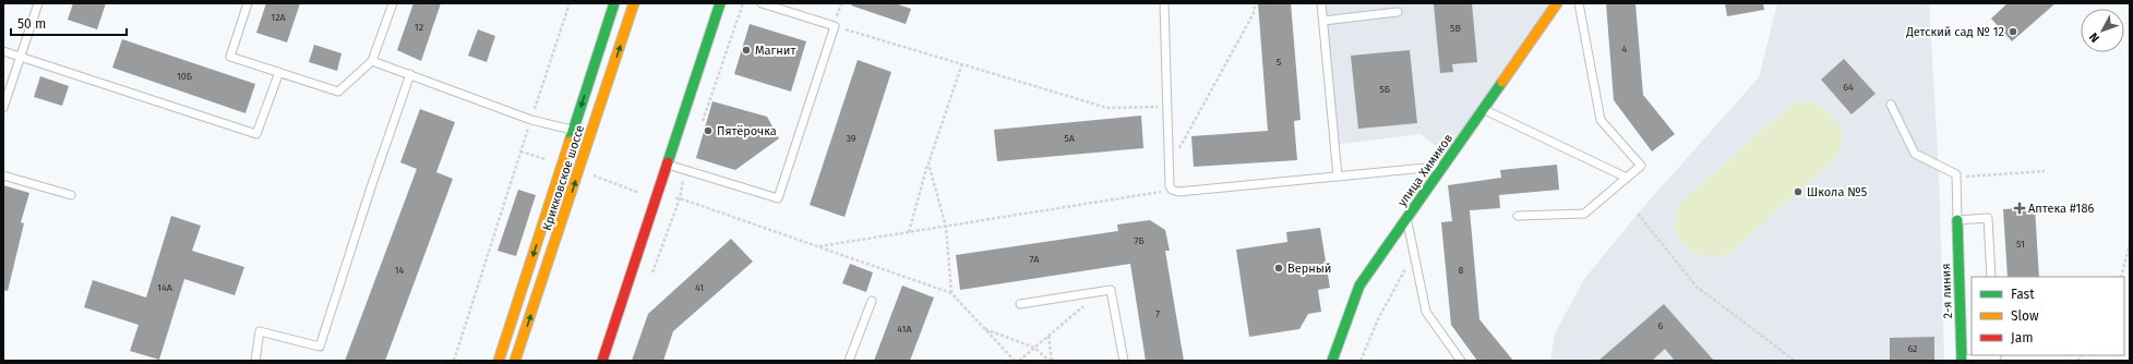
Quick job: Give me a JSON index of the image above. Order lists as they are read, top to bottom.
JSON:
{
  "streets": {
    "street": ["улица Химиков", "Крикковское шоссе", "2-я линия"]
  },
  "places": {
    "other": [
      "Детский сад № 12",
      "Магнит",
      "Пятёрочка",
      "Школа №5",
      "Верный"
    ],
    "health": ["Аптека #186"]
  },
  "house_numbers": [
    "12А",
    "12",
    "5В",
    "4",
    "5",
    "10Б",
    "64",
    "5Б",
    "39",
    "5А",
    "7Б",
    "51",
    "7А",
    "14",
    "8",
    "14А",
    "41",
    "7",
    "6",
    "41А",
    "62"
  ],
  "legend": ["Fast", "Slow", "Jam"],
  "scale_bar": "50 m",
  "north": "bottom left"
}
